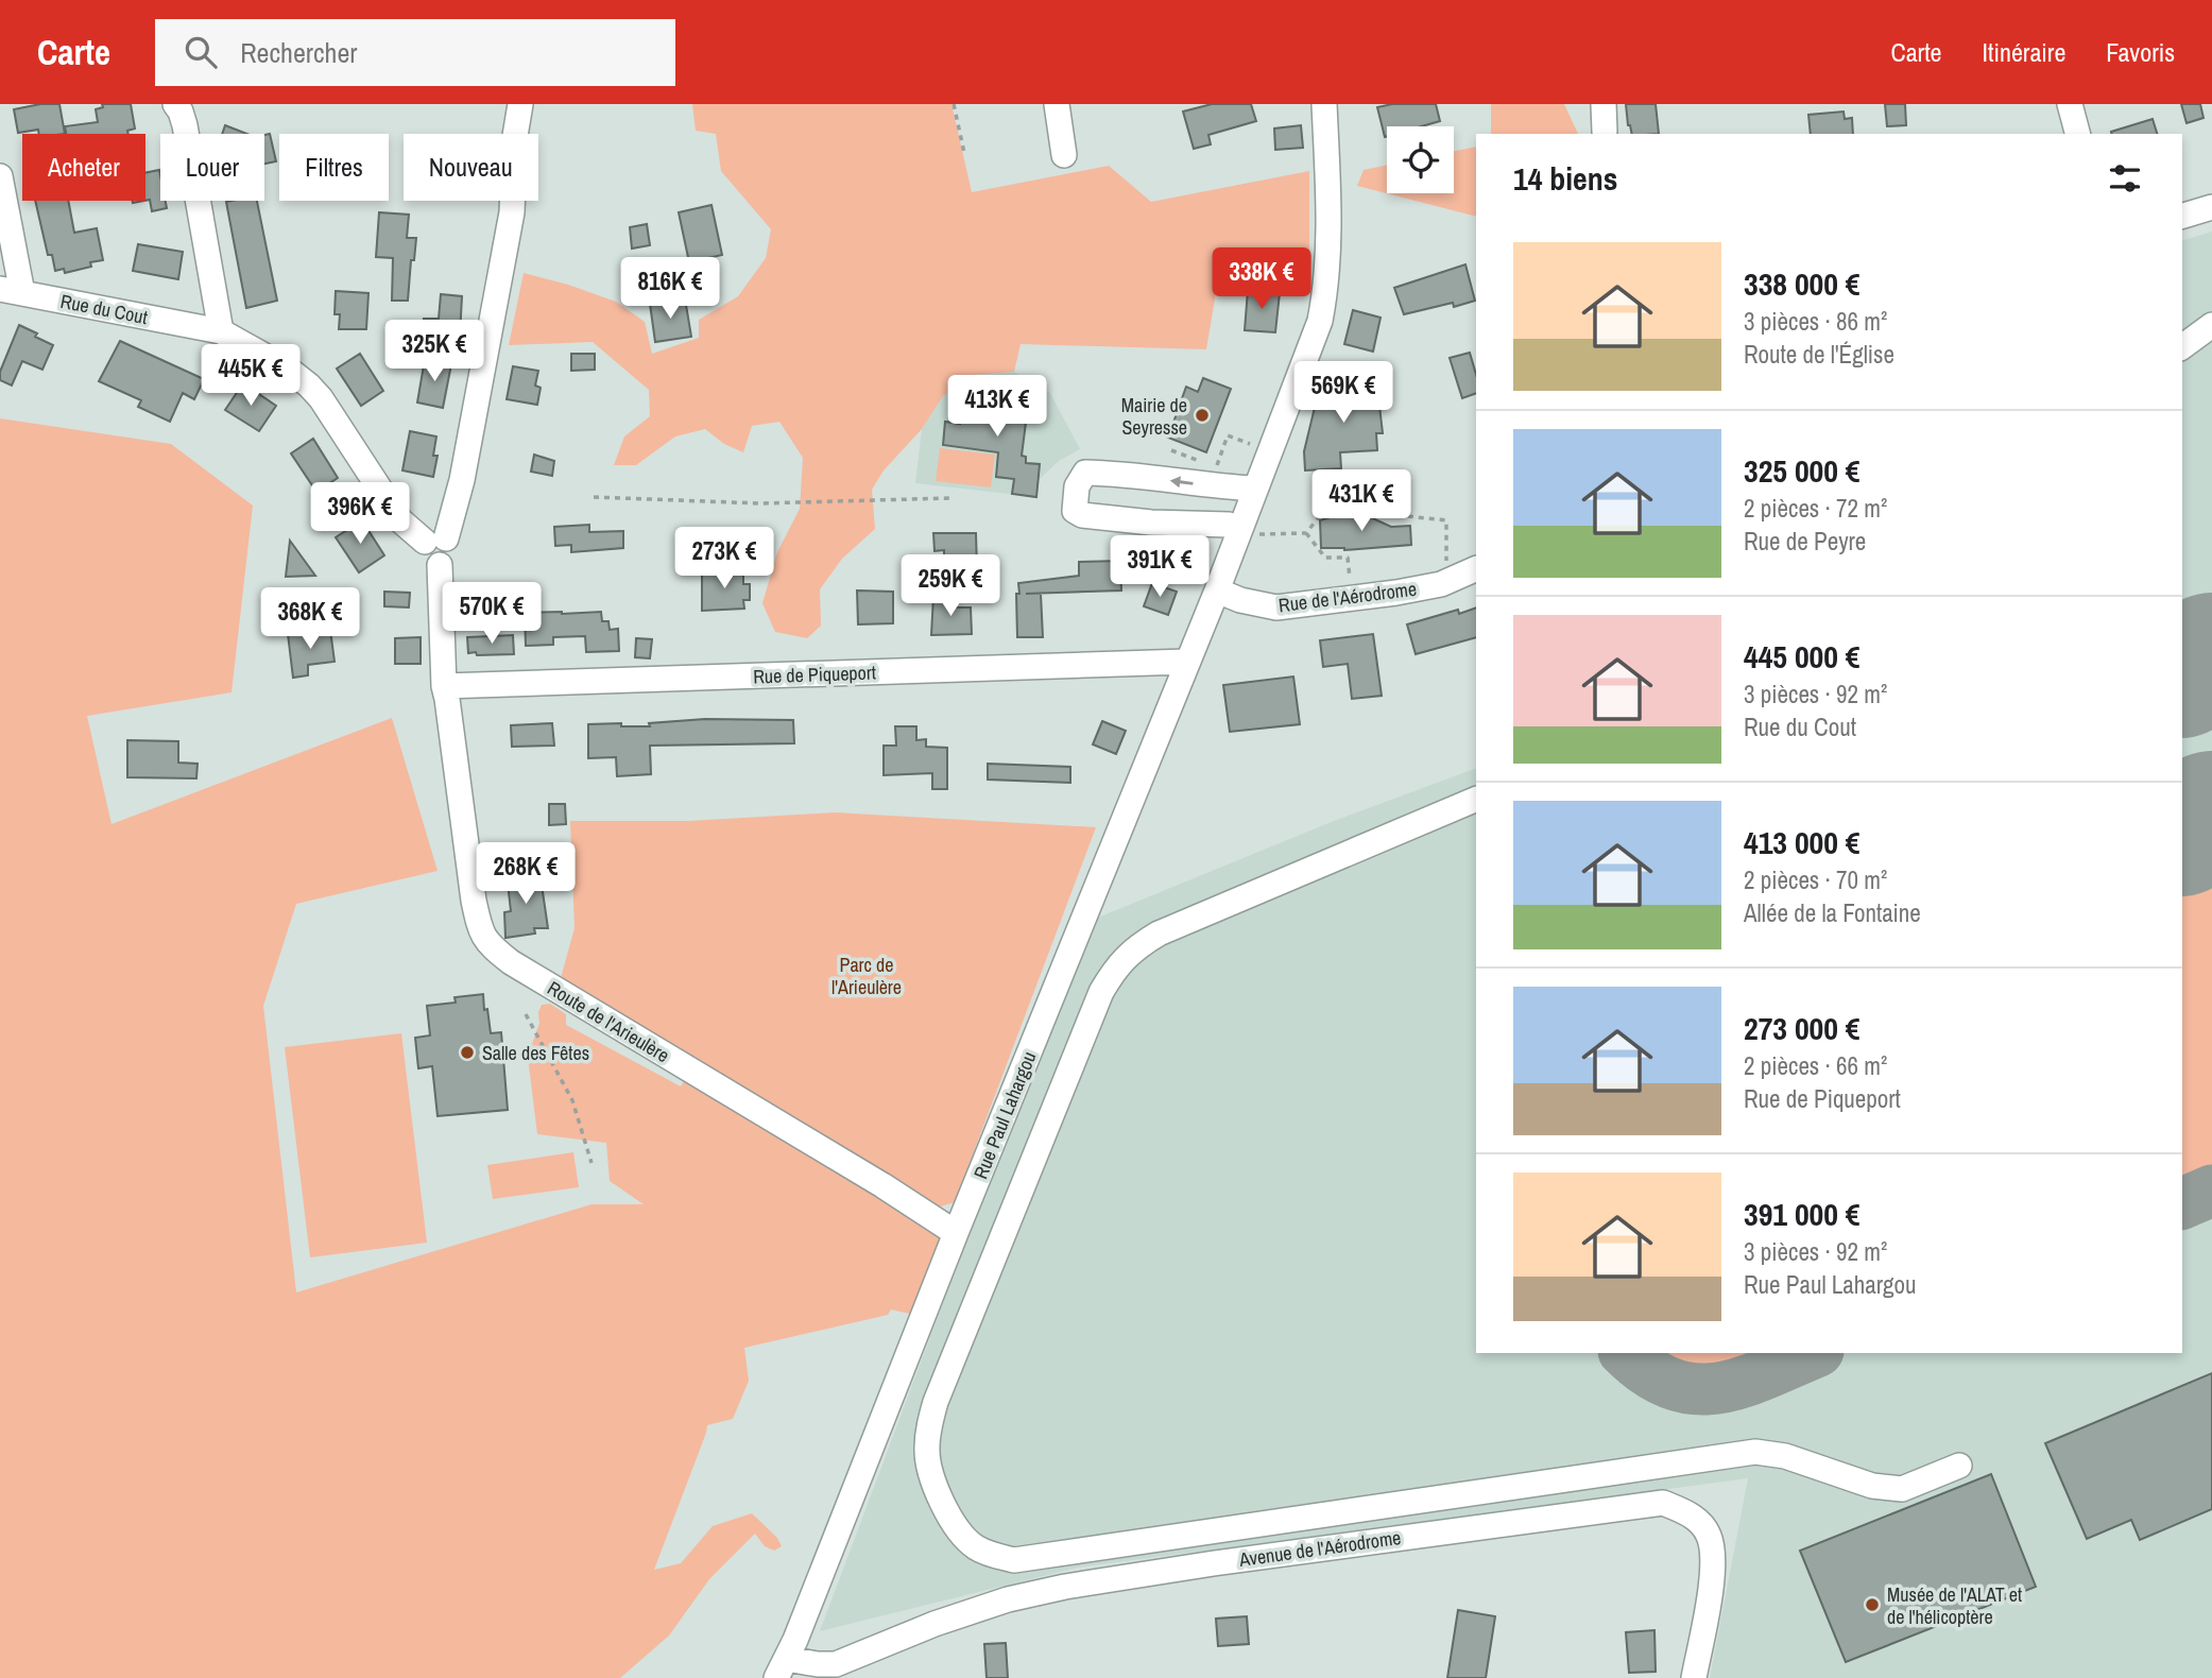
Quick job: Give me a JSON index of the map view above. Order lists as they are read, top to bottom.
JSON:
{
  "streets": {
    "street": [
      "Rue du Cout",
      "Rue de l'Aérodrome",
      "Rue de Piqueport",
      "Route de l'Arieulère",
      "Rue Paul Lahargou",
      "Avenue de l'Aérodrome"
    ]
  },
  "crossings": [
    ["Rue du Cout", "Route de l'Arieulère"],
    ["Rue de l'Aérodrome", "Rue Paul Lahargou"],
    ["Rue de Piqueport", "Route de l'Arieulère"],
    ["Rue de Piqueport", "Rue Paul Lahargou"],
    ["Route de l'Arieulère", "Rue Paul Lahargou"],
    ["Rue Paul Lahargou", "Avenue de l'Aérodrome"]
  ],
  "parks": ["Parc de l'Arieulère"],
  "places": ["Mairie de Seyresse", "Salle des Fêtes", "Musée de l'ALAT et de l'hélicoptère"],
  "page": {
    "header": "Carte",
    "search": "Rechercher",
    "nav": ["Carte", "Itinéraire", "Favoris"],
    "chip": [
      "Acheter",
      "Louer",
      "Filtres",
      "Nouveau"
    ],
    "heading": "14 biens",
    "list": [
      {
        "name": "338 000 €",
        "note": "3 pièces · 86 m² · Route de l'Église"
      },
      {
        "name": "325 000 €",
        "note": "2 pièces · 72 m² · Rue de Peyre"
      },
      {
        "name": "445 000 €",
        "note": "3 pièces · 92 m² · Rue du Cout"
      },
      {
        "name": "413 000 €",
        "note": "2 pièces · 70 m² · Allée de la Fontaine"
      },
      {
        "name": "273 000 €",
        "note": "2 pièces · 66 m² · Rue de Piqueport"
      },
      {
        "name": "391 000 €",
        "note": "3 pièces · 92 m² · Rue Paul Lahargou"
      }
    ],
    "price": [
      "338K €",
      "816K €",
      "325K €",
      "445K €",
      "569K €",
      "413K €",
      "431K €",
      "396K €",
      "273K €",
      "391K €",
      "259K €",
      "570K €",
      "368K €",
      "268K €"
    ]
  }
}
